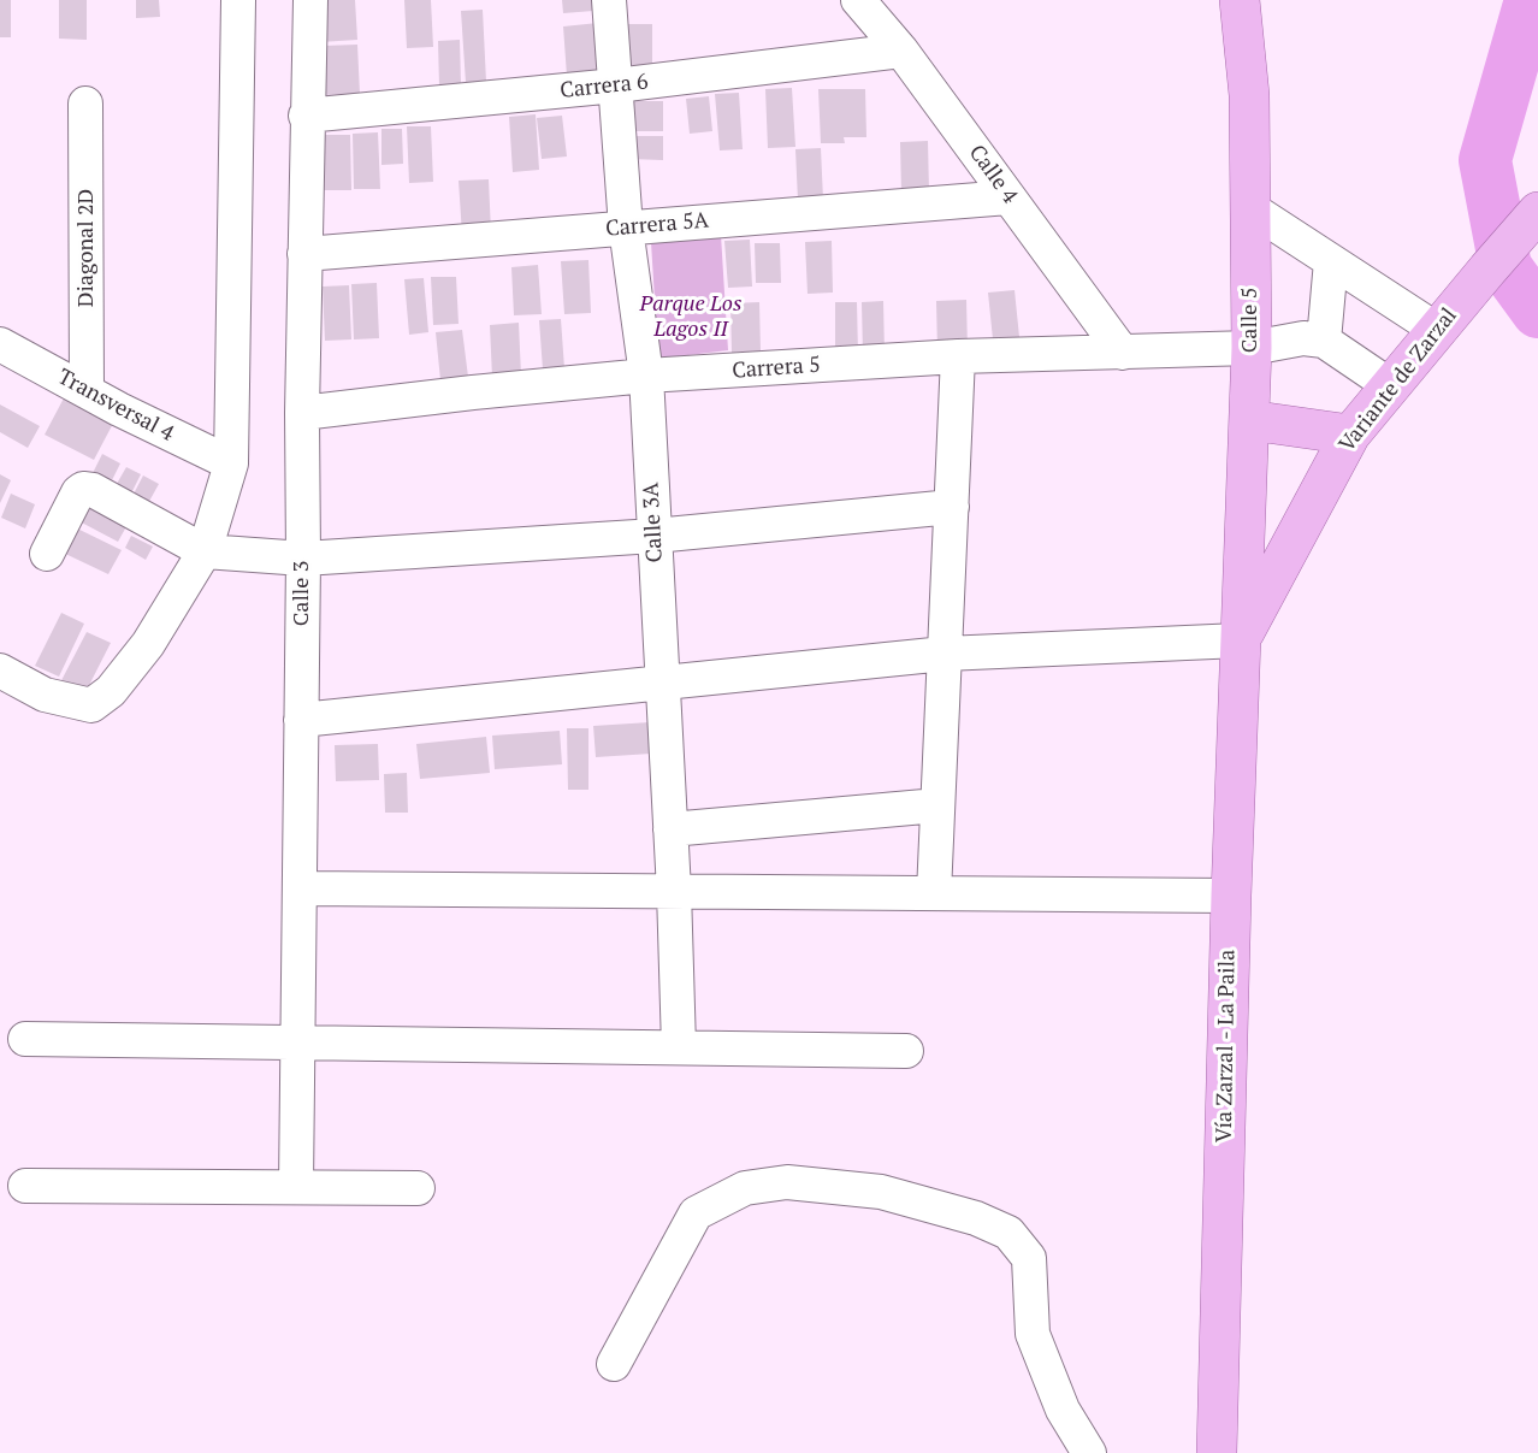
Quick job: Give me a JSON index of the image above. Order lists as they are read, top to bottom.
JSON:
{
  "streets": {
    "main road": ["Calle 5", "Variante de Zarzal", "Vía Zarzal - La Paila"],
    "street": [
      "Carrera 6",
      "Calle 4",
      "Carrera 5A",
      "Diagonal 2D",
      "Carrera 5",
      "Transversal 4",
      "Calle 3A",
      "Calle 3"
    ]
  },
  "crossings": [
    ["Carrera 6", "Calle 4"],
    ["Carrera 6", "Calle 3A"],
    ["Carrera 6", "Calle 3"],
    ["Calle 4", "Carrera 5A"],
    ["Calle 4", "Carrera 5"],
    ["Carrera 5A", "Calle 3A"],
    ["Carrera 5A", "Calle 3"],
    ["Diagonal 2D", "Transversal 4"],
    ["Calle 5", "Carrera 5"],
    ["Calle 5", "Variante de Zarzal"],
    ["Calle 5", "Vía Zarzal - La Paila"],
    ["Carrera 5", "Calle 3A"],
    ["Carrera 5", "Calle 3"],
    ["Variante de Zarzal", "Vía Zarzal - La Paila"]
  ],
  "parks": ["Parque Los Lagos II"]
}
